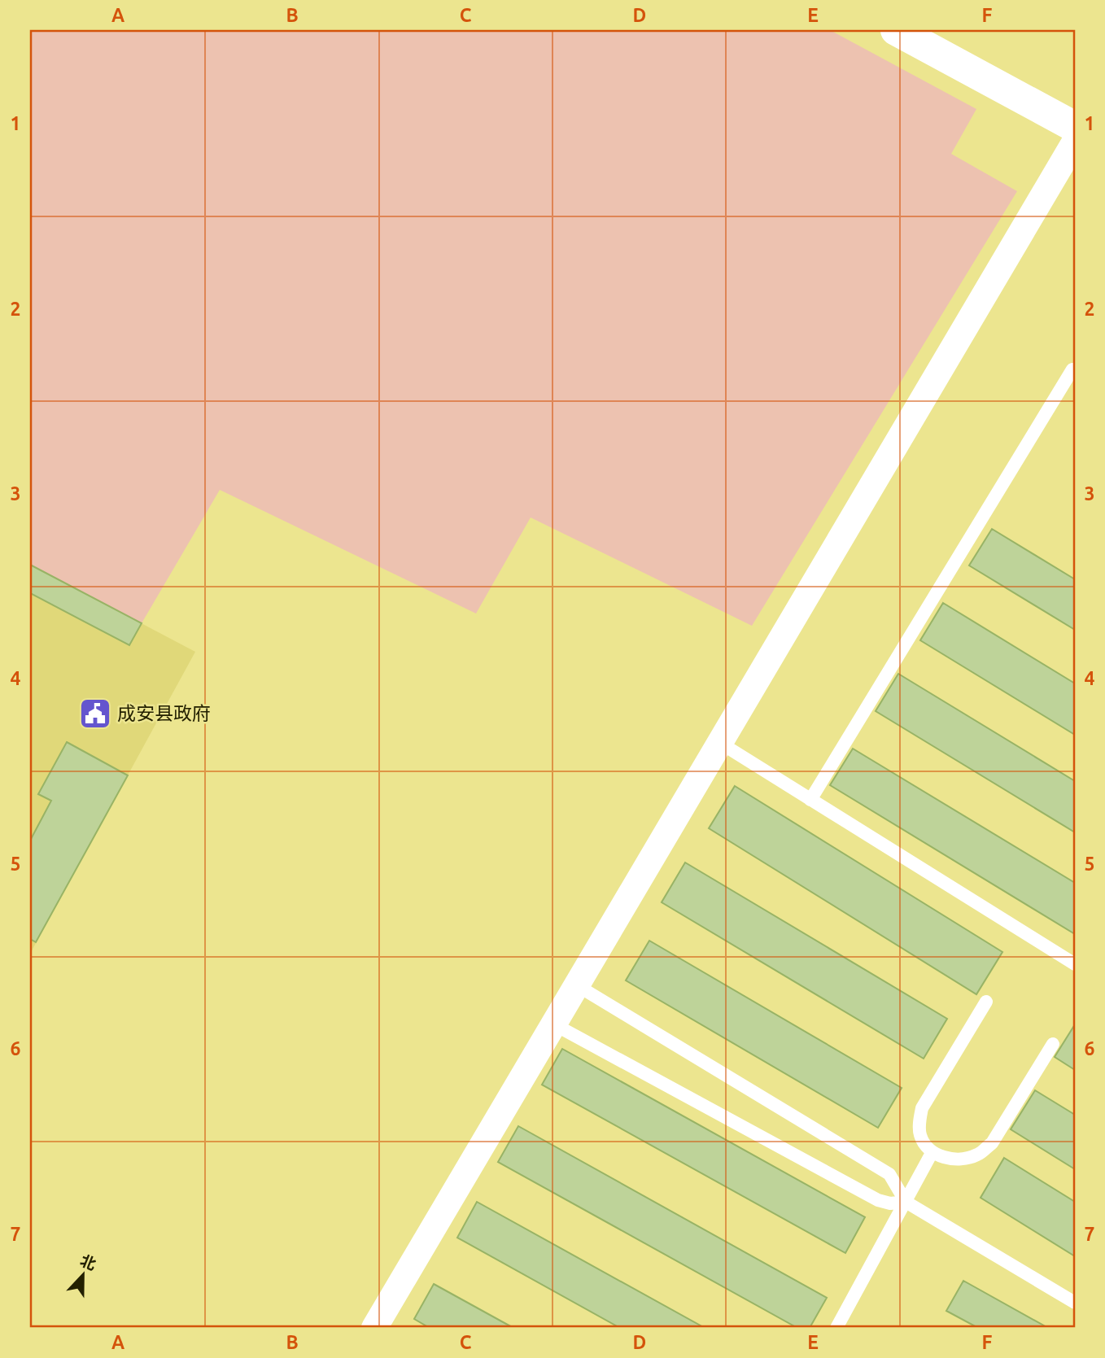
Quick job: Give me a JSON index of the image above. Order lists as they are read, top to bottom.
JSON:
{
  "places": {
    "public building": ["成安县政府"]
  },
  "north": "top",
  "grid": {
    "columns": [
      "A",
      "B",
      "C",
      "D",
      "E",
      "F"
    ],
    "rows": [
      "1",
      "2",
      "3",
      "4",
      "5",
      "6",
      "7"
    ]
  }
}
